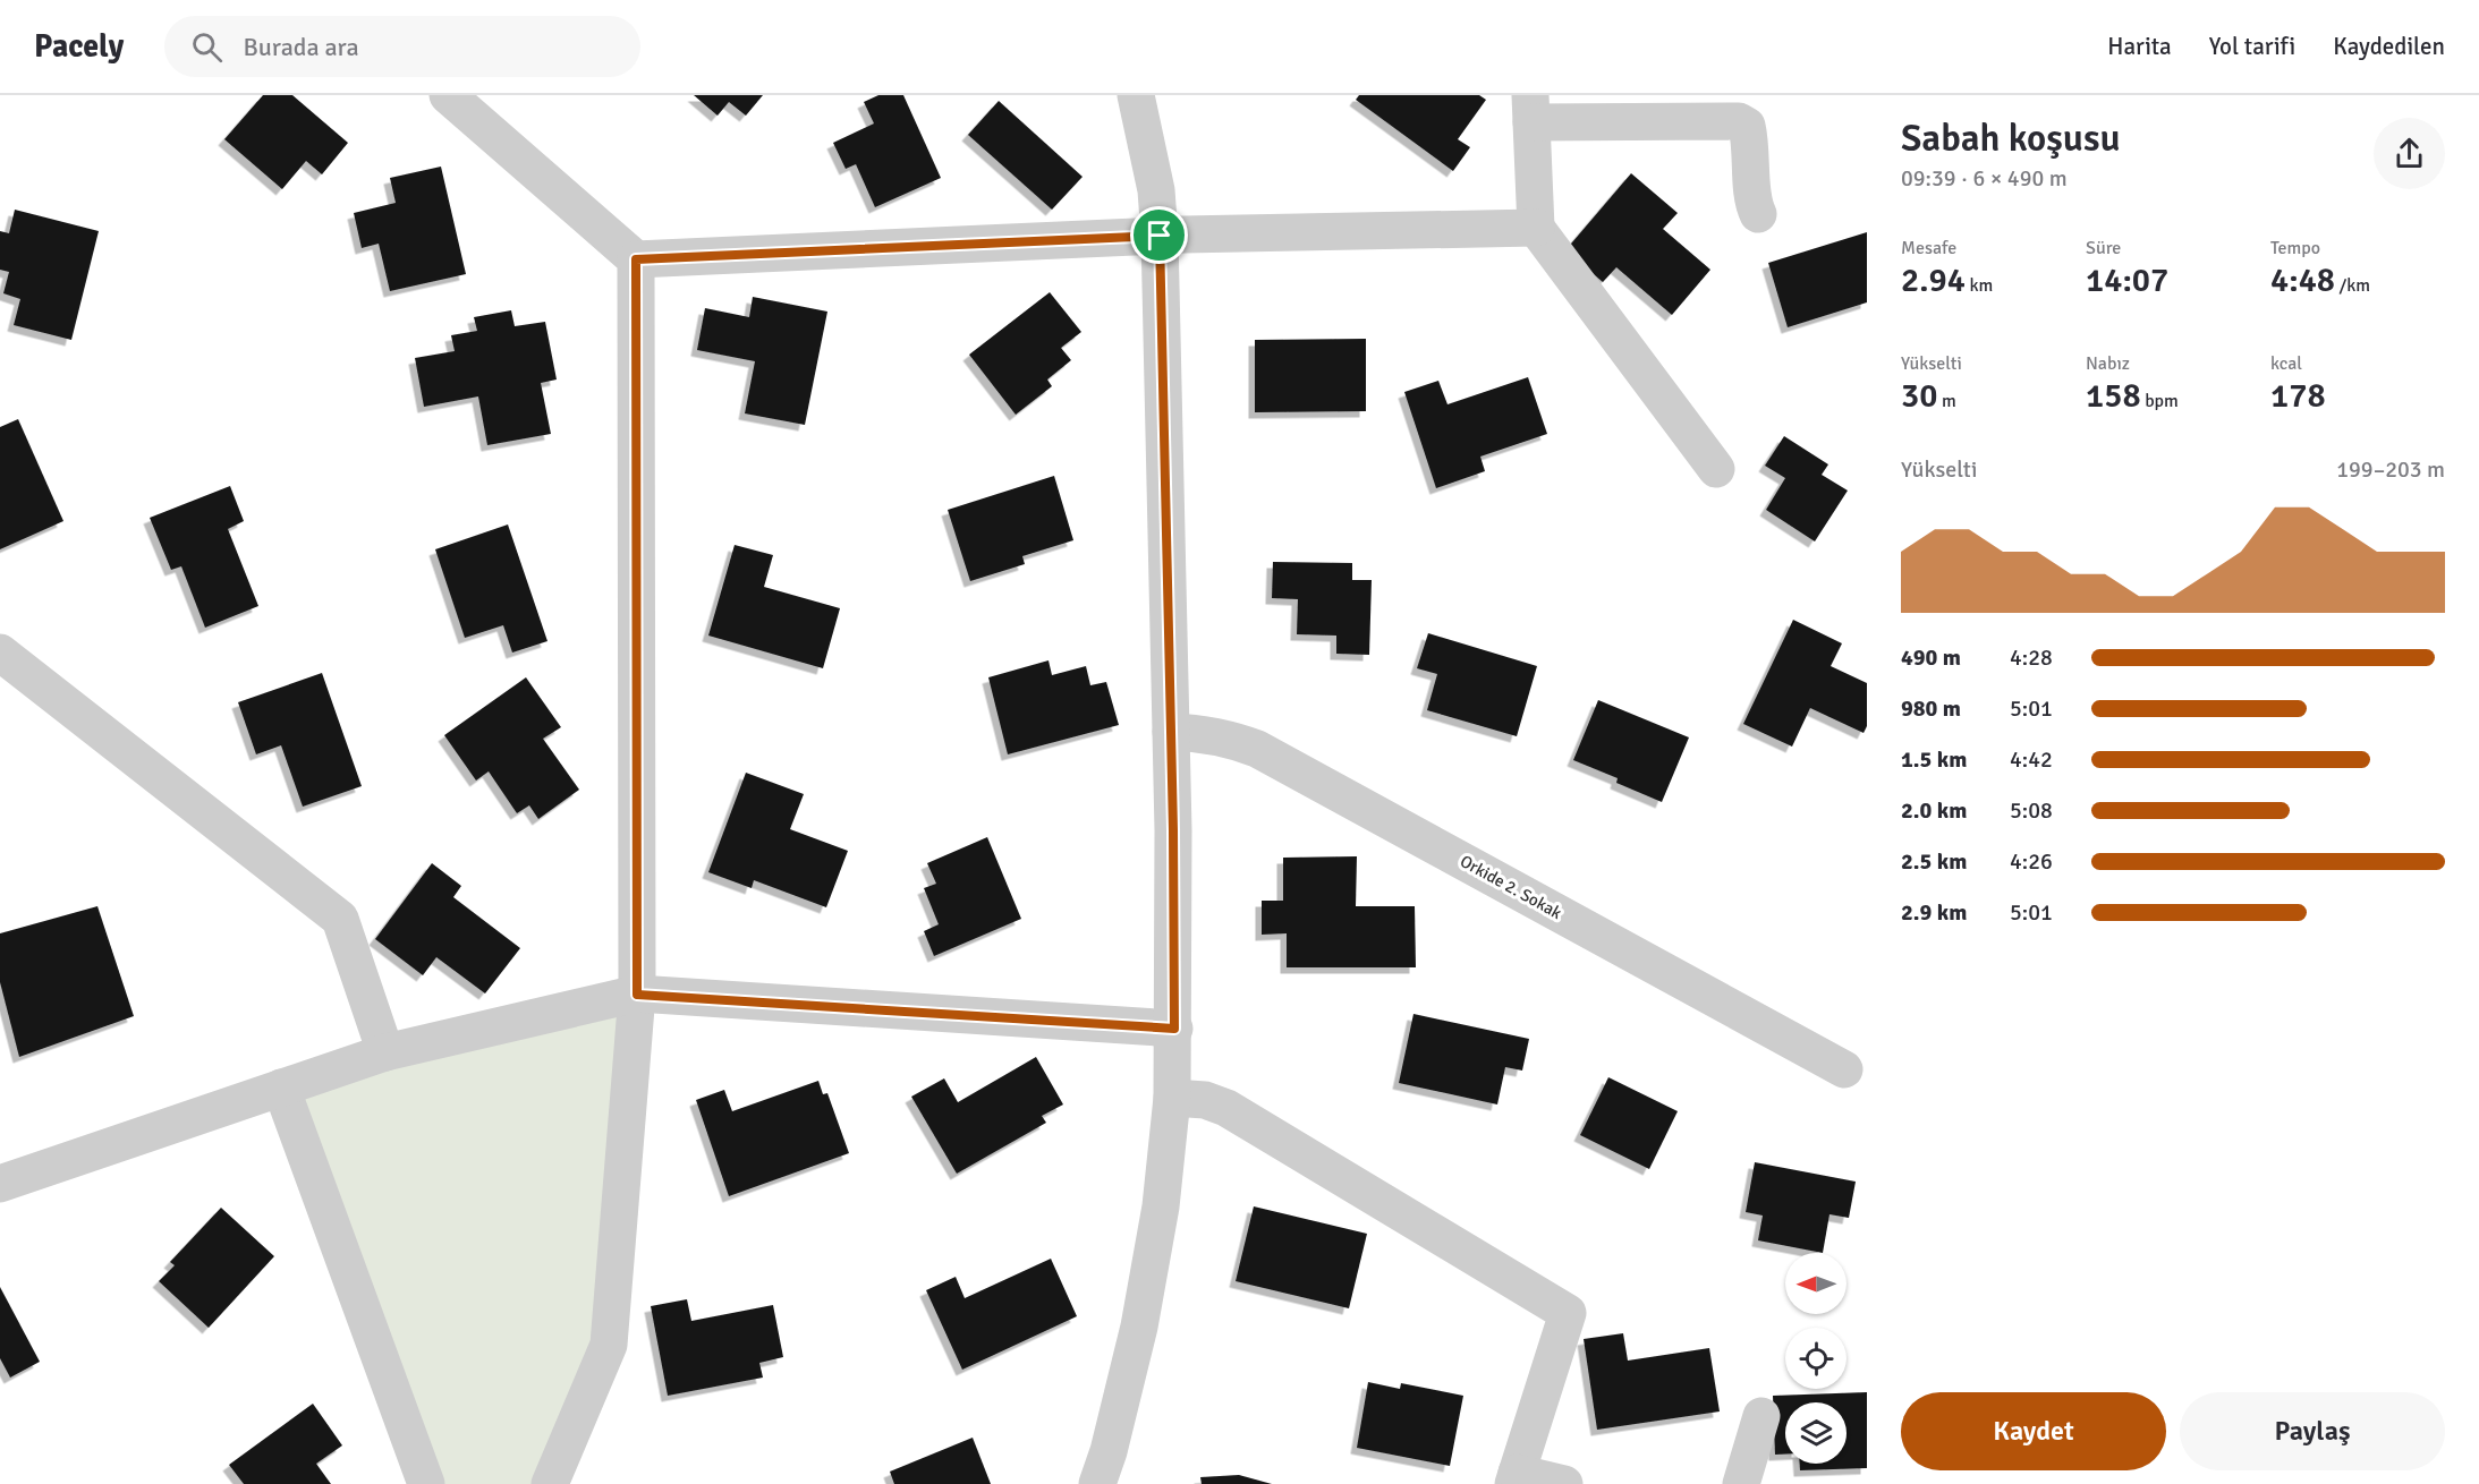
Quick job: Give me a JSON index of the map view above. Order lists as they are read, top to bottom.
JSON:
{
  "streets": {
    "street": ["Orkide 2. Sokak"]
  },
  "north": "left",
  "page": {
    "header": "Pacely",
    "search": "Burada ara",
    "nav": ["Harita", "Yol tarifi", "Kaydedilen"],
    "heading": ["Sabah koşusu", "09:39 · 6 × 490 m"],
    "stats": [
      ["Mesafe", "2.94 km"],
      ["Süre", "14:07"],
      ["Tempo", "4:48 /km"],
      ["Yükselti", "30 m"],
      ["Nabız", "158 bpm"],
      ["kcal", "178"]
    ],
    "chart": ["Yükselti", "199–203 m"],
    "list": [
      {
        "name": "490 m",
        "note": "4:28"
      },
      {
        "name": "980 m",
        "note": "5:01"
      },
      {
        "name": "1.5 km",
        "note": "4:42"
      },
      {
        "name": "2.0 km",
        "note": "5:08"
      },
      {
        "name": "2.5 km",
        "note": "4:26"
      },
      {
        "name": "2.9 km",
        "note": "5:01"
      }
    ],
    "buttons": ["Kaydet", "Paylaş"]
  }
}
